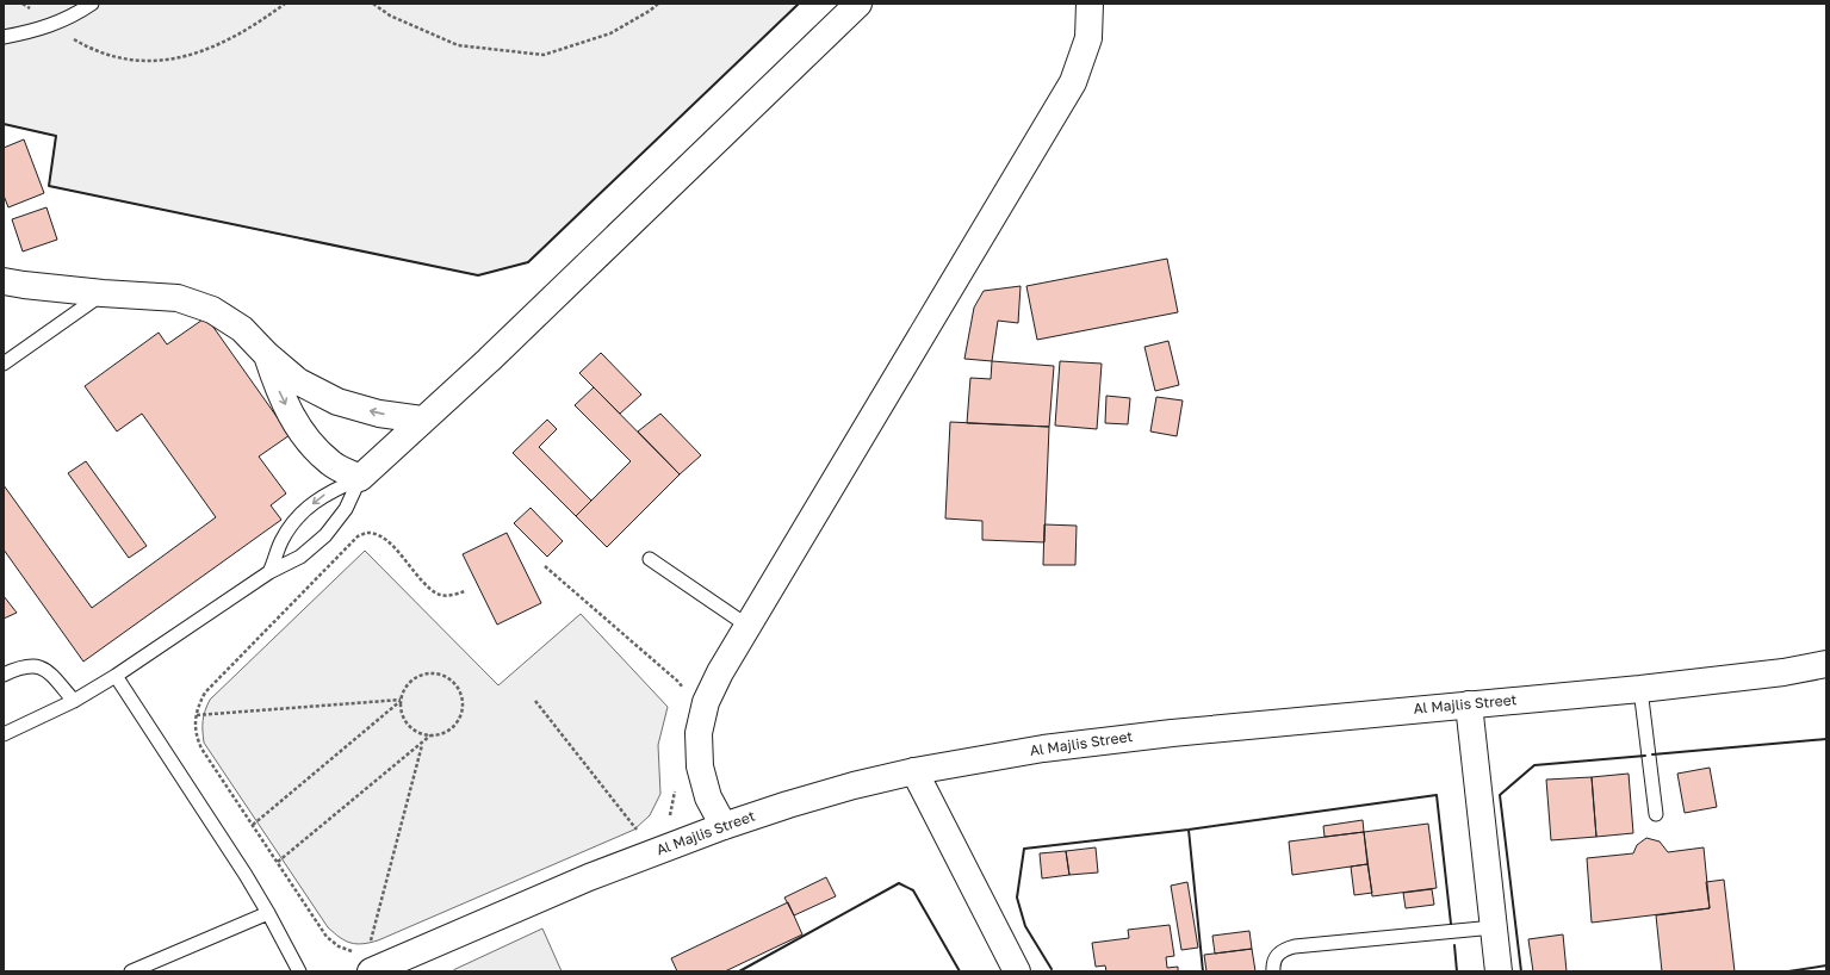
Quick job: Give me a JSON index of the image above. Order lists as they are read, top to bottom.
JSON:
{
  "streets": {
    "street": ["Al Majlis Street"]
  }
}
